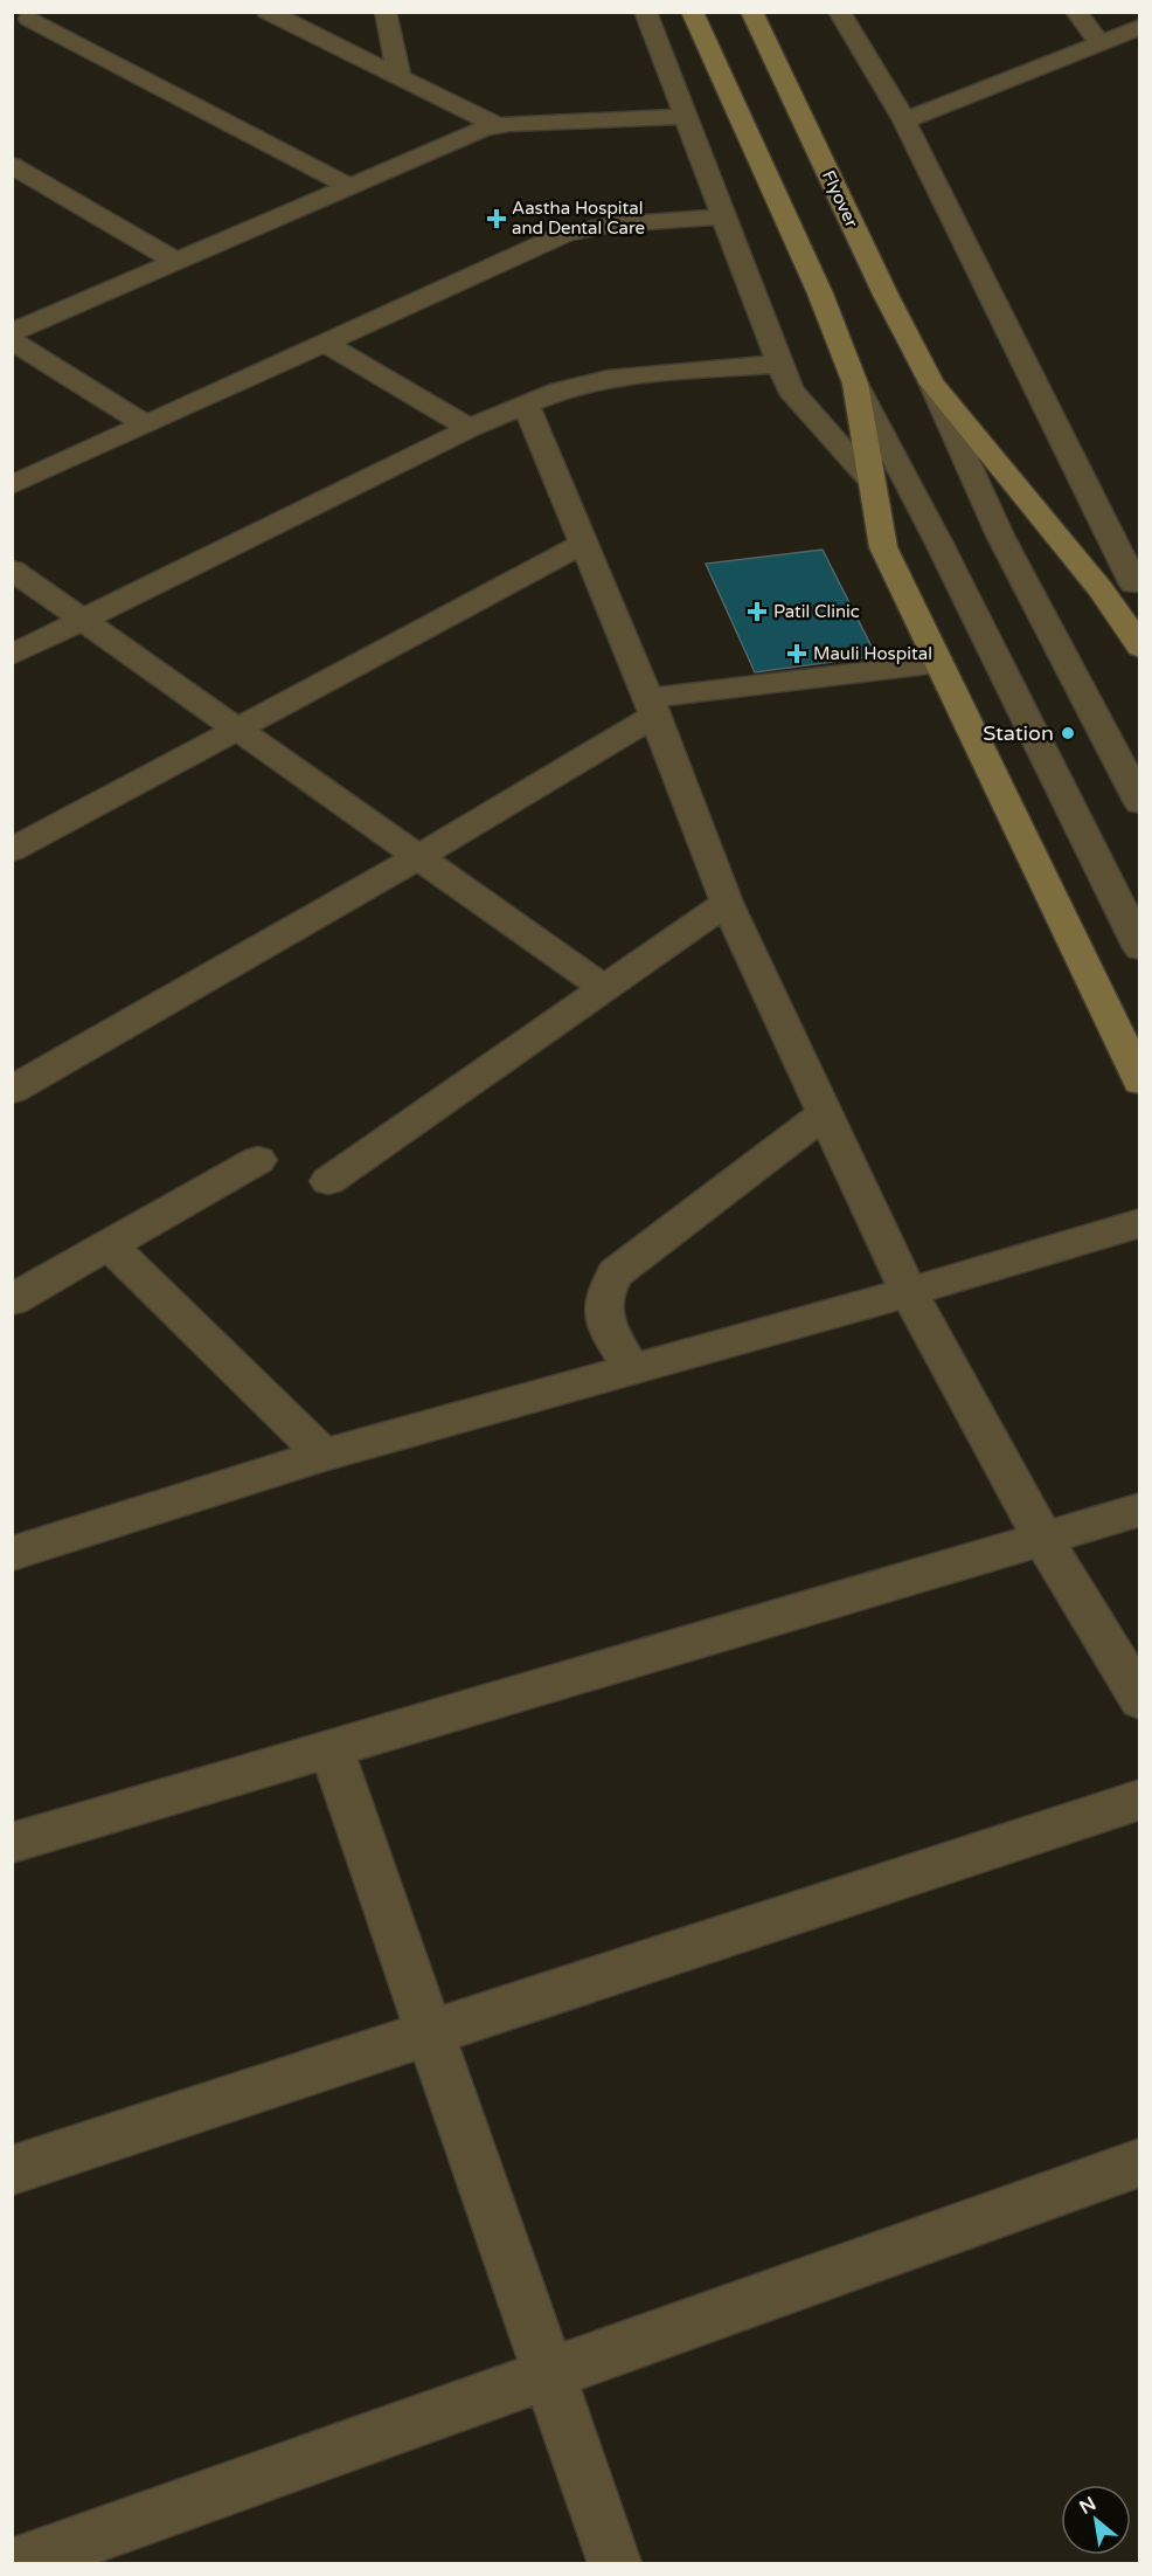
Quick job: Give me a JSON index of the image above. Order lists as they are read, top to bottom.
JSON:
{
  "streets": {
    "main road": ["Flyover"]
  },
  "places": {
    "health": ["Aastha Hospital and Dental Care", "Patil Clinic", "Mauli Hospital"],
    "other": ["Station"]
  },
  "north": "top left"
}
